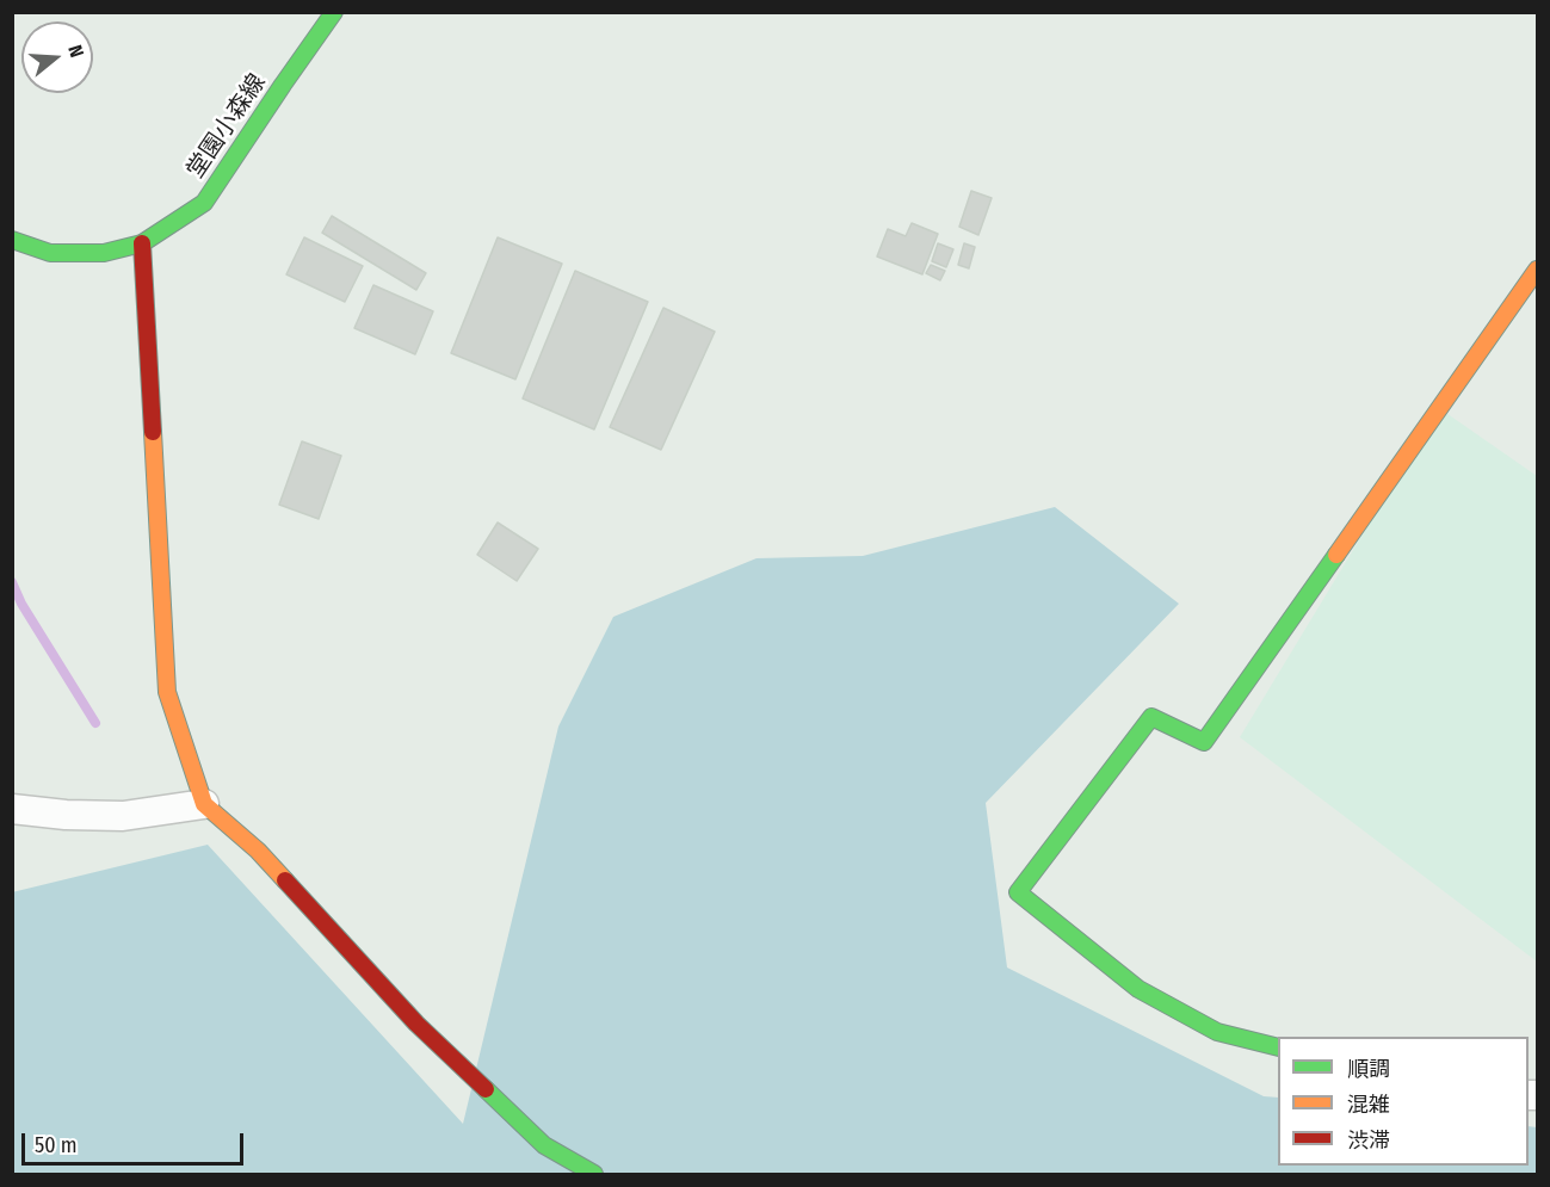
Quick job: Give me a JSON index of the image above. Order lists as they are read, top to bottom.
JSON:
{
  "streets": {
    "street": ["堂園小森線"]
  },
  "legend": ["順調", "混雑", "渋滞"],
  "scale_bar": "50 m",
  "north": "right"
}
